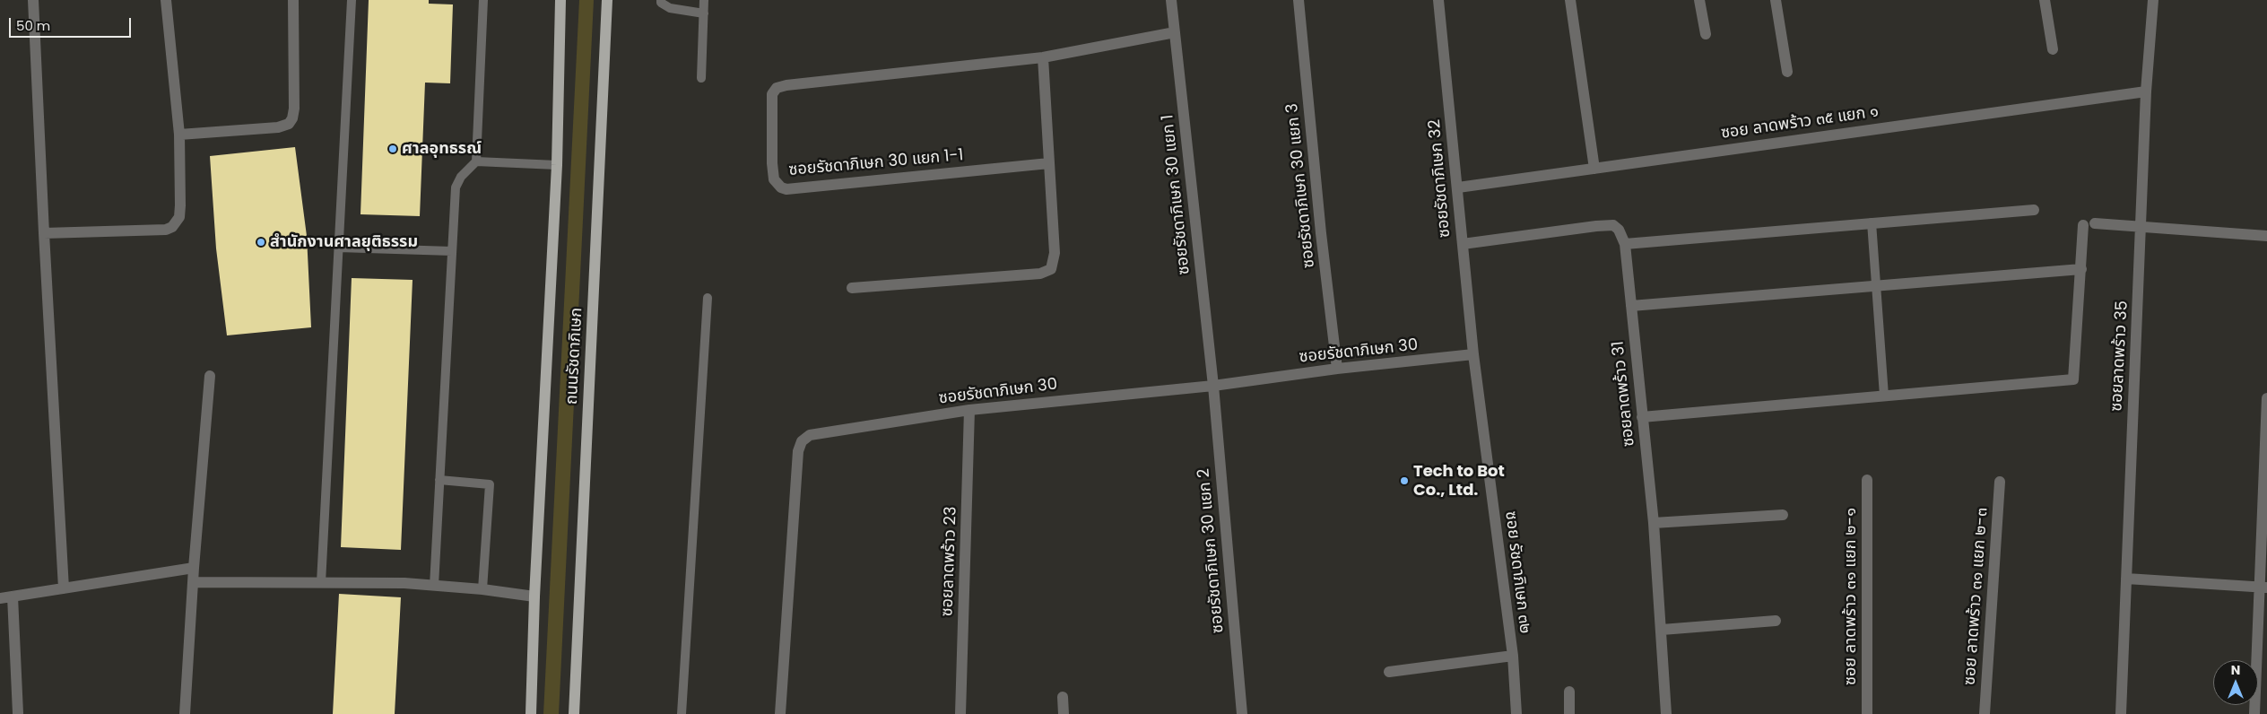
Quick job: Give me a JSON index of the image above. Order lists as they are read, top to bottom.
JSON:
{
  "streets": {
    "main road": ["ถนนรัชดาภิเษก"],
    "street": [
      "ซอย ลาดพร้าว ๓๕ แยก ๑",
      "ซอยรัชดาภิเษก 30 แยก 1-1",
      "ซอยรัชดาภิเษก 32",
      "ซอยรัชดาภิเษก 30 แยก 3",
      "ซอยรัชดาภิเษก 30 แยก 1",
      "ซอยรัชดาภิเษก 30",
      "ซอยลาดพร้าว 35",
      "ซอยลาดพร้าว 31",
      "ซอยรัชดาภิเษก 30 แยก 2",
      "ซอยลาดพร้าว 23",
      "ซอย รัชดาภิเษก ๓๒",
      "ซอย ลาดพร้าว ๓๑ แยก ๒-๑",
      "ซอย ลาดพร้าว ๓๑ แยก ๒-๓"
    ]
  },
  "crossings": [
    ["ซอย ลาดพร้าว ๓๕ แยก ๑", "ซอยรัชดาภิเษก 32"],
    ["ซอย ลาดพร้าว ๓๕ แยก ๑", "ซอยลาดพร้าว 35"],
    ["ซอยรัชดาภิเษก 30 แยก 1-1", "ซอยรัชดาภิเษก 30 แยก 1"],
    ["ซอยรัชดาภิเษก 32", "ซอยรัชดาภิเษก 30"],
    ["ซอยรัชดาภิเษก 32", "ซอยลาดพร้าว 31"],
    ["ซอยรัชดาภิเษก 32", "ซอย รัชดาภิเษก ๓๒"],
    ["ซอยรัชดาภิเษก 30 แยก 3", "ซอยรัชดาภิเษก 30"],
    ["ซอยรัชดาภิเษก 30 แยก 1", "ซอยรัชดาภิเษก 30"],
    ["ซอยรัชดาภิเษก 30 แยก 1", "ซอยรัชดาภิเษก 30 แยก 2"],
    ["ซอยรัชดาภิเษก 30", "ซอยรัชดาภิเษก 30 แยก 2"],
    ["ซอยรัชดาภิเษก 30", "ซอยลาดพร้าว 23"],
    ["ซอยรัชดาภิเษก 30", "ซอย รัชดาภิเษก ๓๒"]
  ],
  "places": ["ศาลอุทธรณ์", "สำนักงานศาลยุติธรรม", "Tech to Bot Co., Ltd."],
  "scale_bar": "50 m",
  "north": "top"
}
